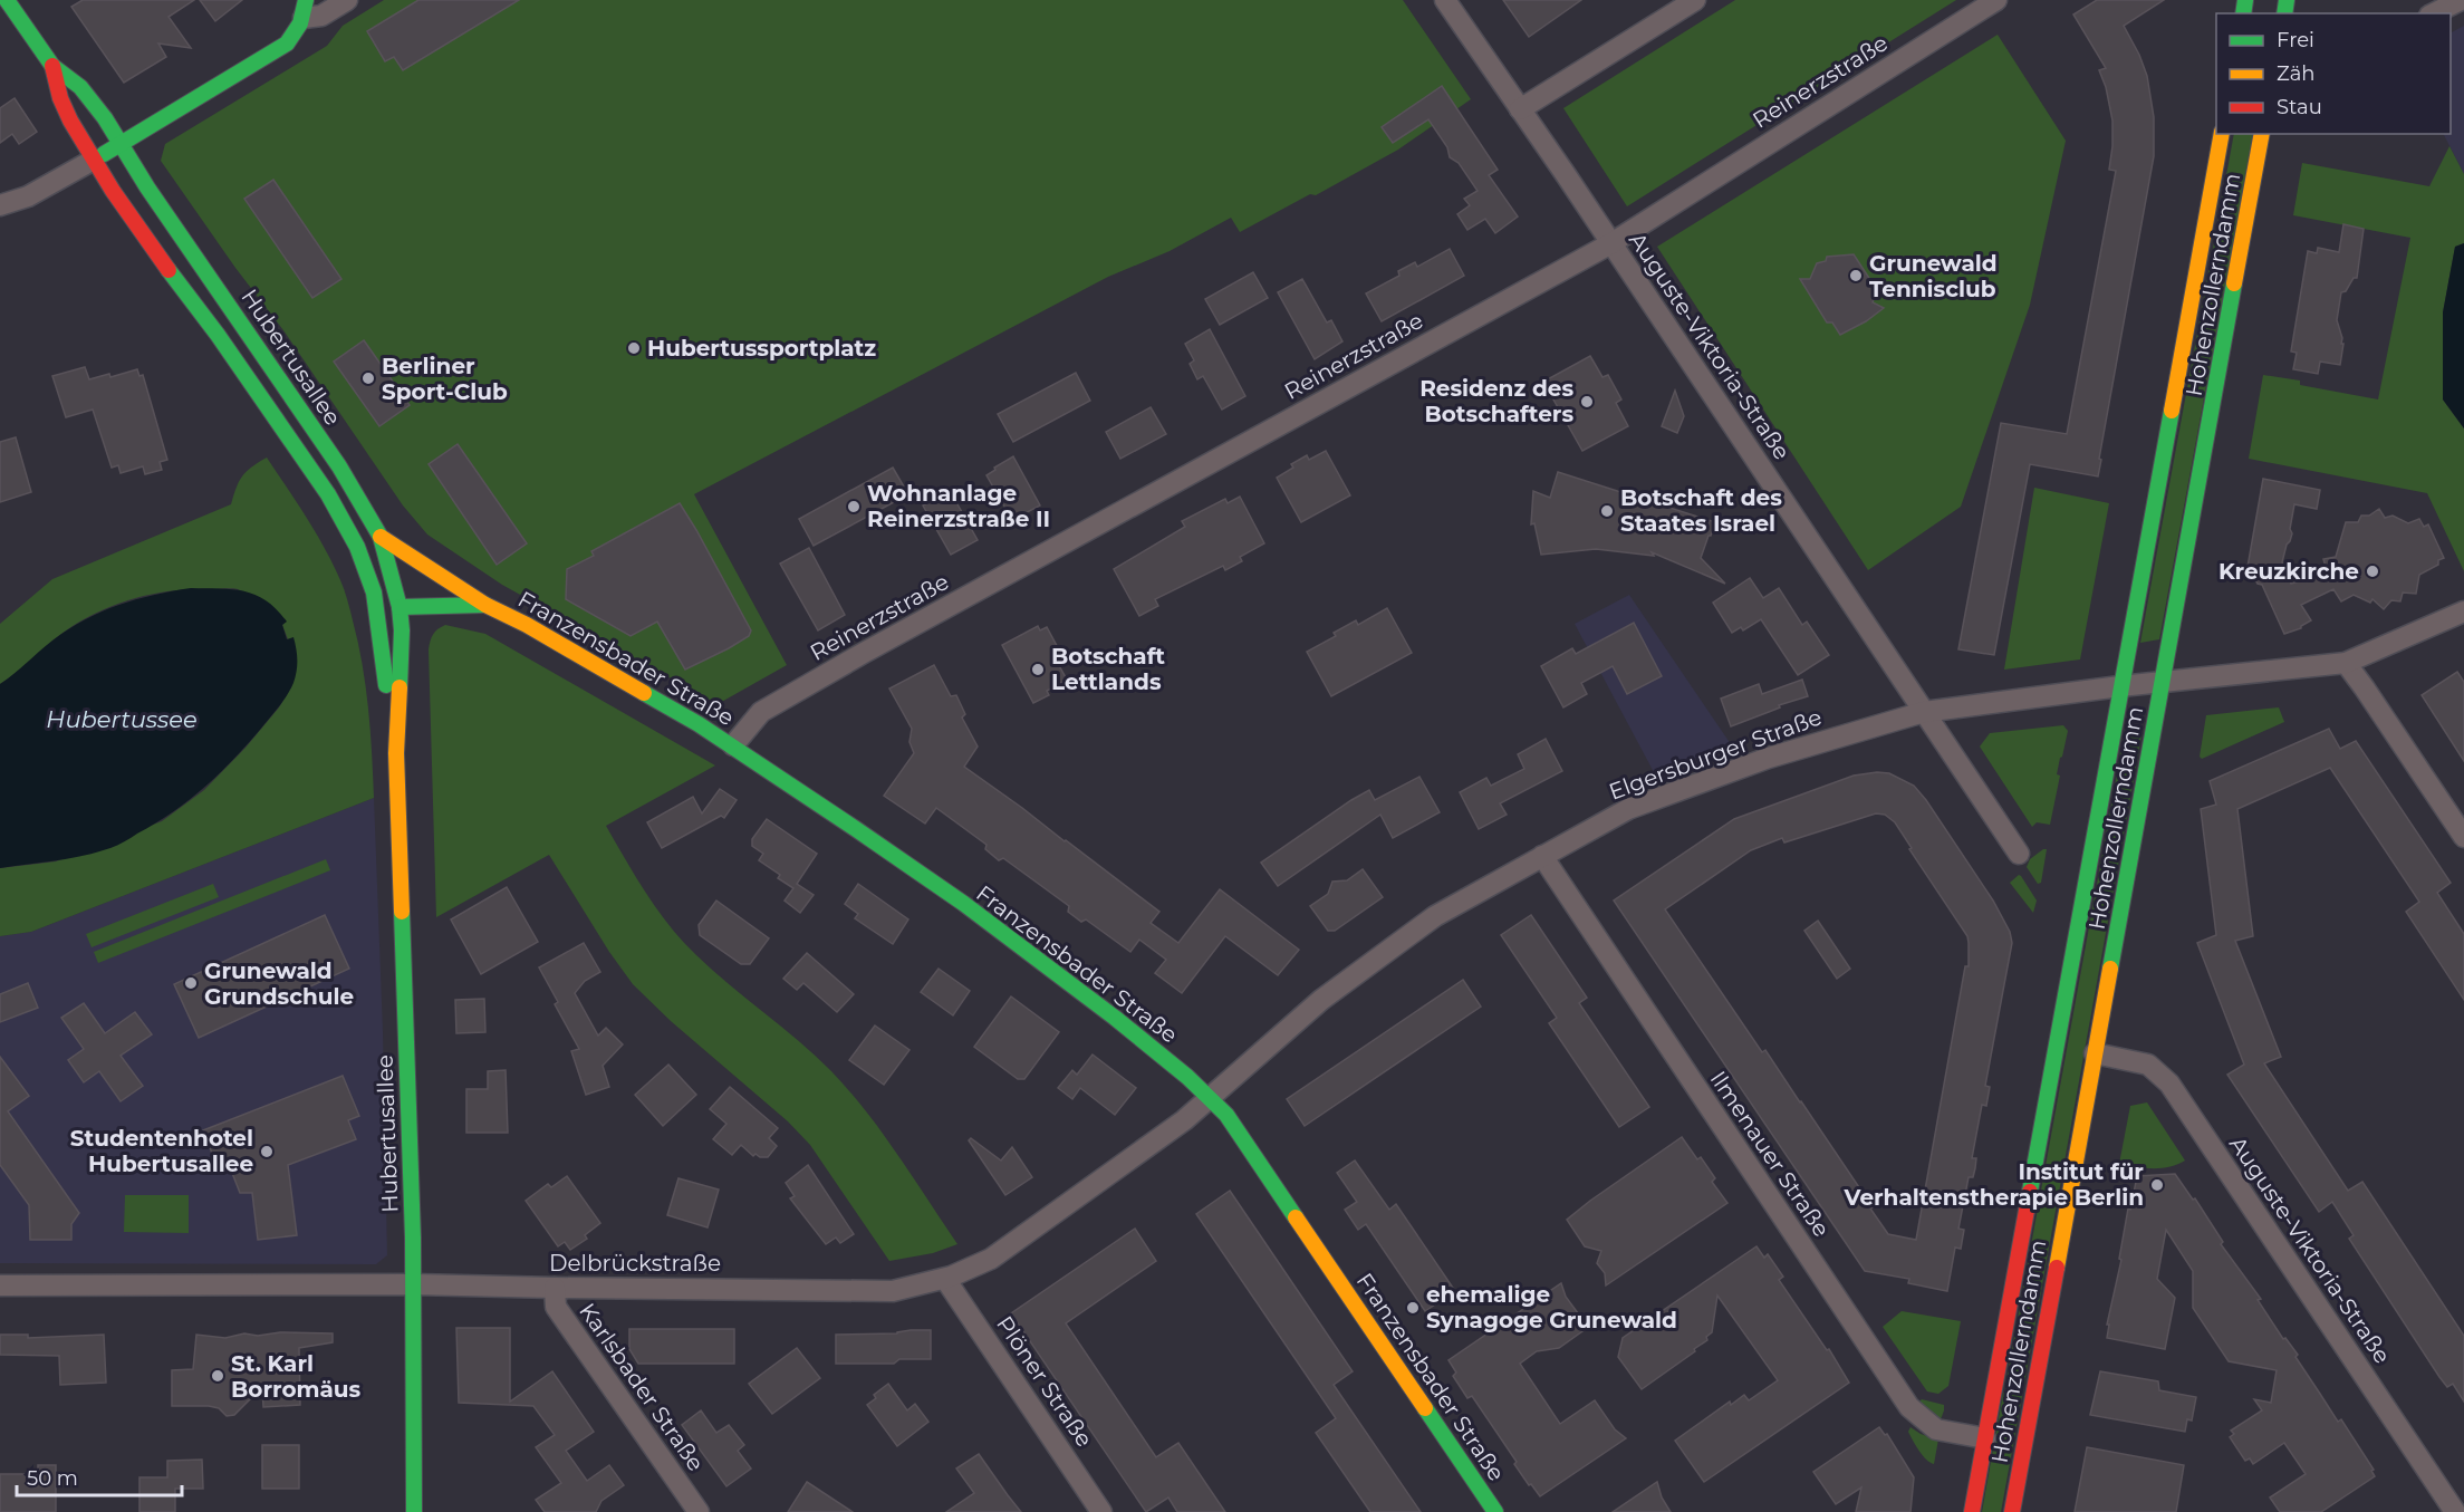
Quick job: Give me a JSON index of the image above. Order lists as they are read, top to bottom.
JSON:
{
  "streets": {
    "main road": ["Hohenzollerndamm", "Hubertusallee", "Franzensbader Straße"],
    "street": [
      "Reinerzstraße",
      "Auguste-Viktoria-Straße",
      "Elgersburger Straße",
      "Ilmenauer Straße",
      "Delbrückstraße",
      "Plöner Straße",
      "Karlsbader Straße"
    ]
  },
  "crossings": [
    ["Reinerzstraße", "Auguste-Viktoria-Straße"],
    ["Reinerzstraße", "Franzensbader Straße"],
    ["Hohenzollerndamm", "Auguste-Viktoria-Straße"],
    ["Hohenzollerndamm", "Elgersburger Straße"],
    ["Hohenzollerndamm", "Ilmenauer Straße"],
    ["Auguste-Viktoria-Straße", "Elgersburger Straße"],
    ["Hubertusallee", "Franzensbader Straße"],
    ["Hubertusallee", "Delbrückstraße"],
    ["Franzensbader Straße", "Elgersburger Straße"],
    ["Franzensbader Straße", "Delbrückstraße"],
    ["Elgersburger Straße", "Ilmenauer Straße"],
    ["Elgersburger Straße", "Delbrückstraße"],
    ["Delbrückstraße", "Plöner Straße"],
    ["Delbrückstraße", "Karlsbader Straße"]
  ],
  "water": ["Hubertussee"],
  "places": [
    "Grunewald Tennisclub",
    "Hubertussportplatz",
    "Berliner Sport-Club",
    "Residenz des Botschafters",
    "Wohnanlage Reinerzstraße II",
    "Botschaft des Staates Israel",
    "Kreuzkirche",
    "Botschaft Lettlands",
    "Grunewald Grundschule",
    "Studentenhotel Hubertusallee",
    "Institut für Verhaltenstherapie Berlin",
    "ehemalige Synagoge Grunewald",
    "St. Karl Borromäus"
  ],
  "legend": ["Frei", "Zäh", "Stau"],
  "scale_bar": "50 m"
}
